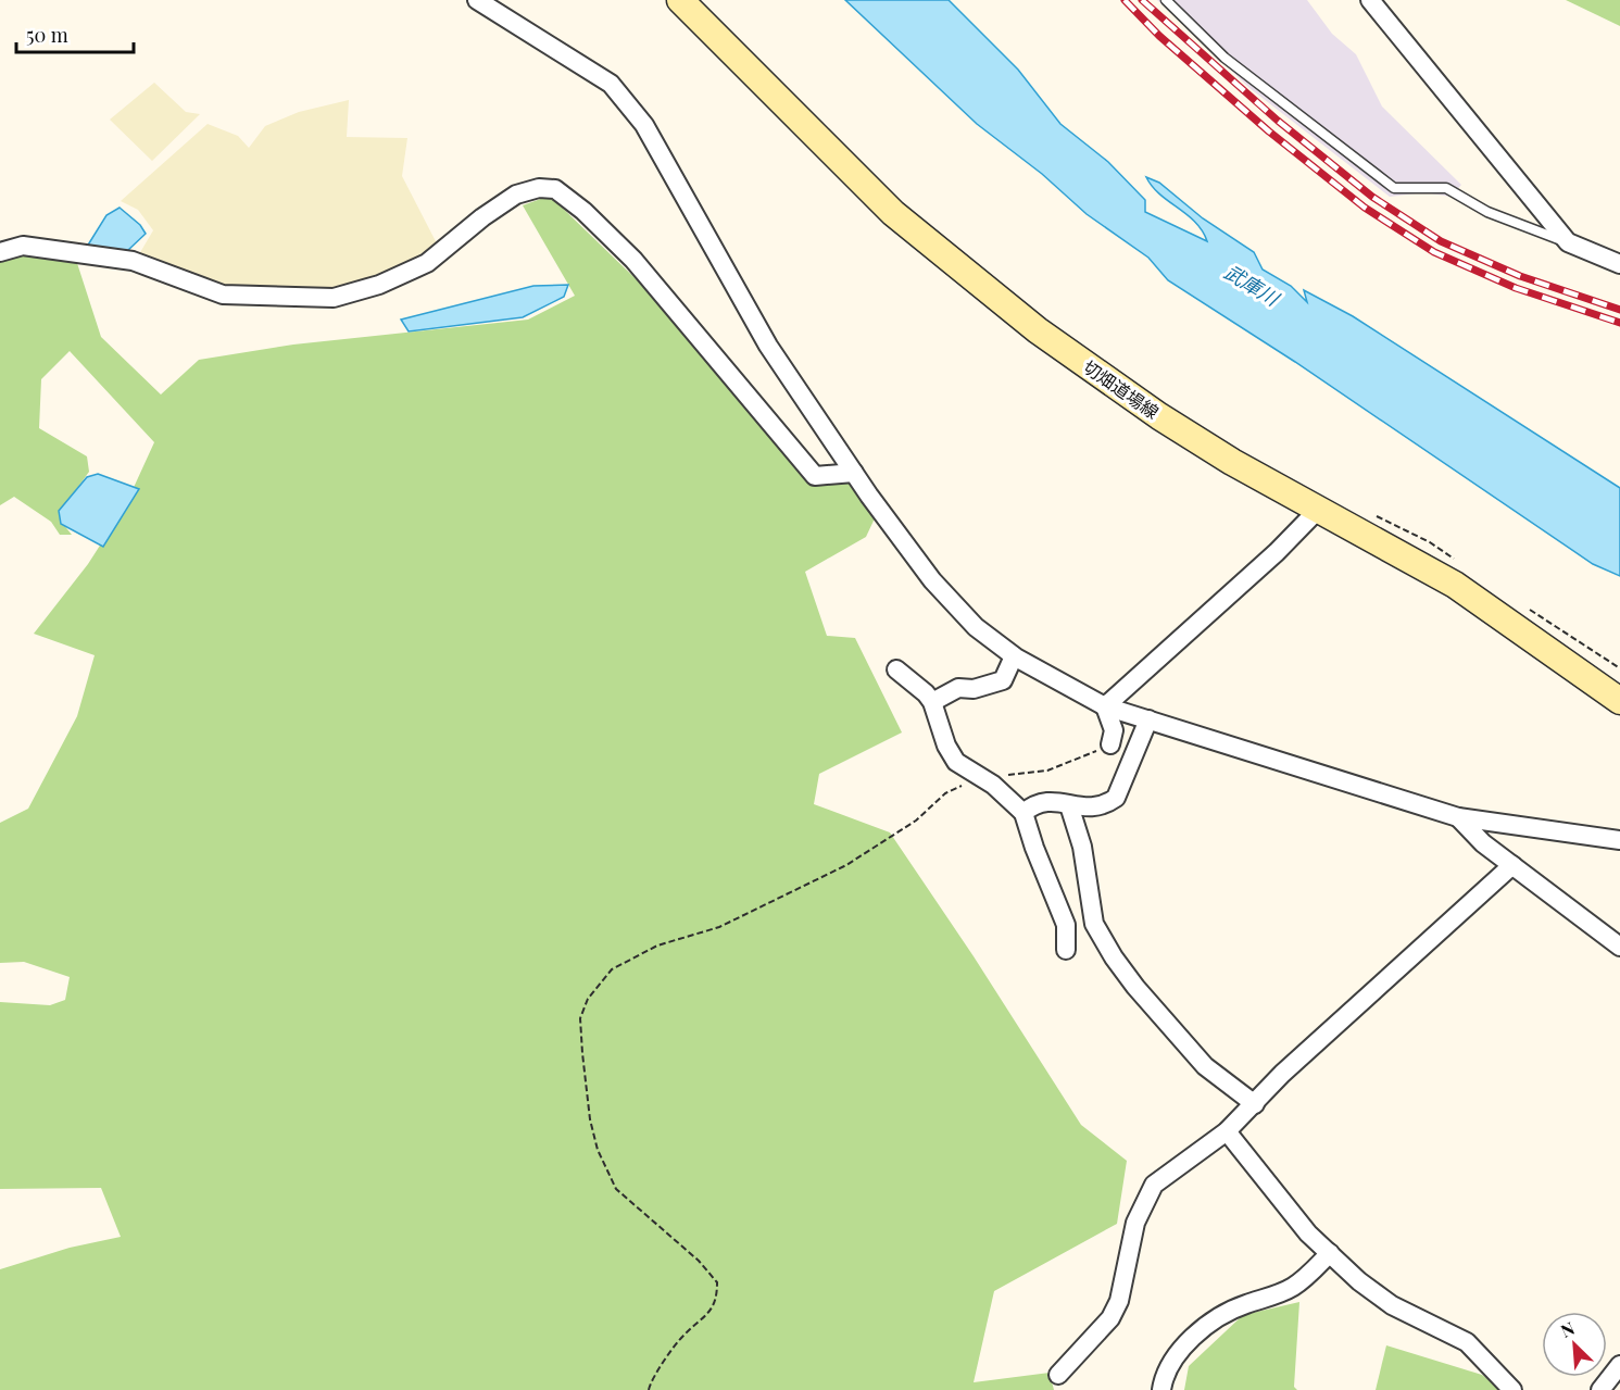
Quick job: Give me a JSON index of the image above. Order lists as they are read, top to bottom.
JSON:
{
  "streets": {
    "main road": ["切畑道場線"]
  },
  "water": ["武庫川"],
  "scale_bar": "50 m",
  "north": "top left"
}
